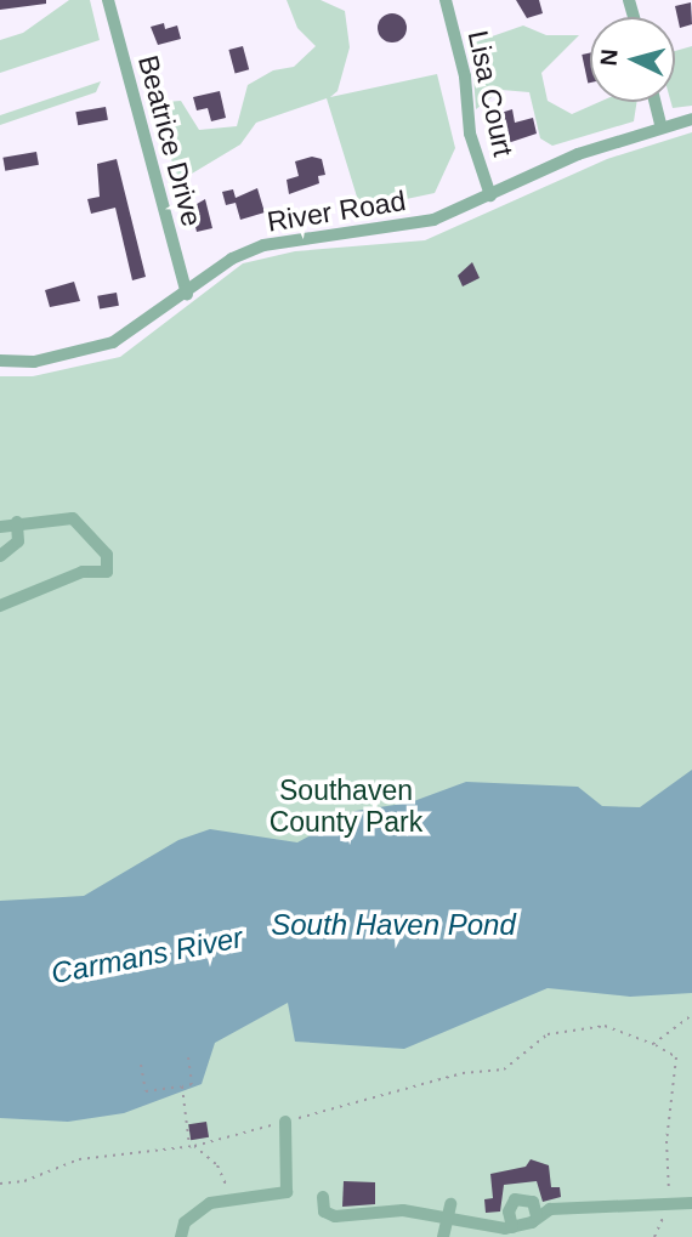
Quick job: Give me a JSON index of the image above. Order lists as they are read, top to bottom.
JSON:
{
  "streets": {
    "street": ["Lisa Court", "Beatrice Drive", "River Road"]
  },
  "crossings": [
    ["Lisa Court", "River Road"],
    ["Beatrice Drive", "River Road"]
  ],
  "water": ["South Haven Pond", "Carmans River"],
  "parks": ["Southaven County Park"],
  "north": "left"
}
